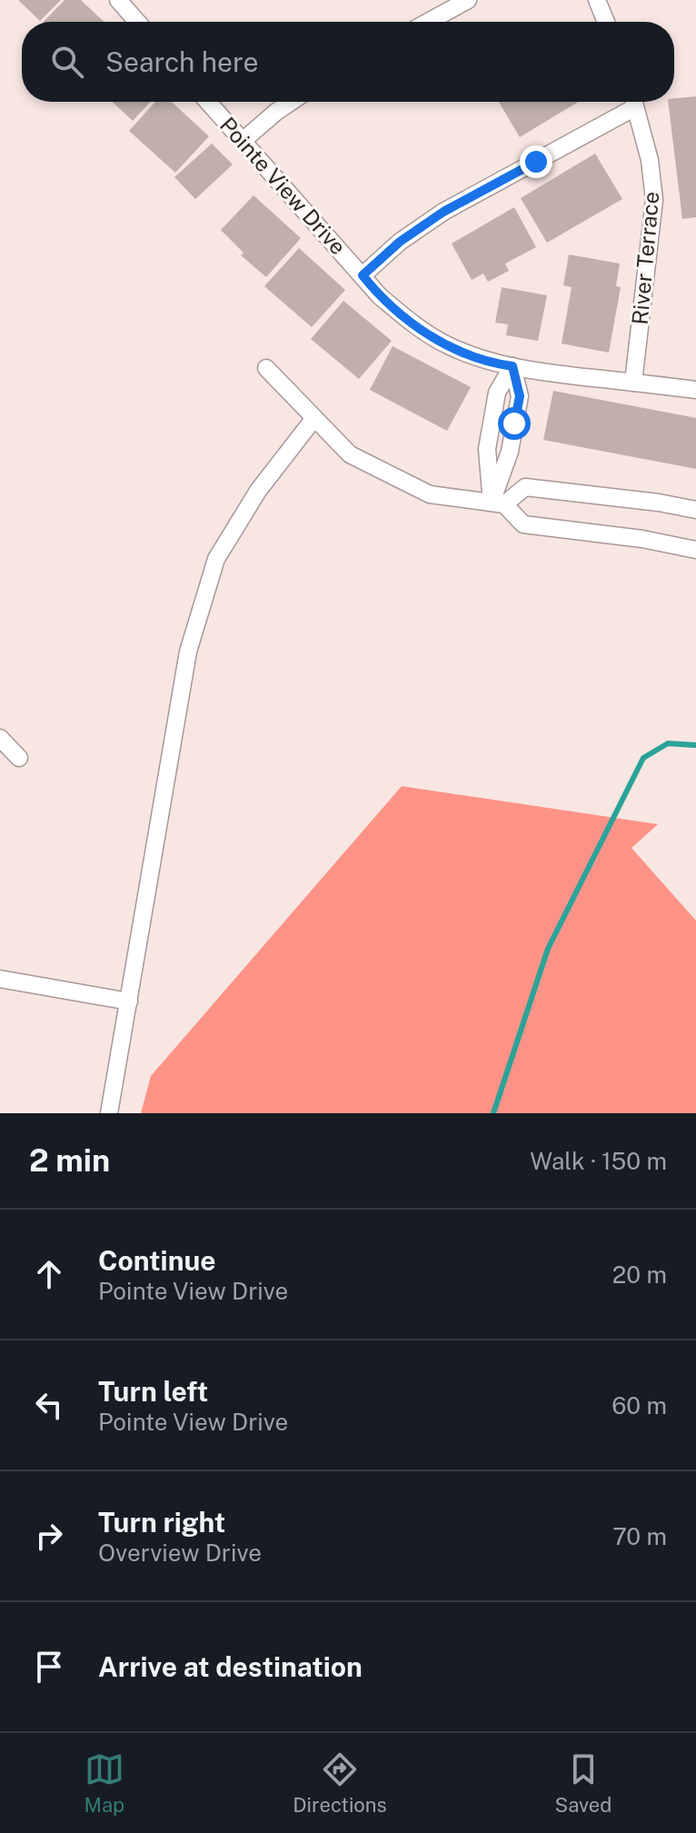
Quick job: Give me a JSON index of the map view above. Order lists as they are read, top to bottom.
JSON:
{
  "streets": {
    "street": ["Pointe View Drive", "River Terrace"]
  },
  "crossings": [
    ["Pointe View Drive", "River Terrace"]
  ],
  "page": {
    "search": "Search here",
    "heading": ["2 min", "Walk · 150 m"],
    "list": [
      ["Continue", "Pointe View Drive", "20 m"],
      ["Turn left", "Pointe View Drive", "60 m"],
      ["Turn right", "Overview Drive", "70 m"],
      "Arrive at destination"
    ],
    "nav": ["Map", "Directions", "Saved"]
  }
}
